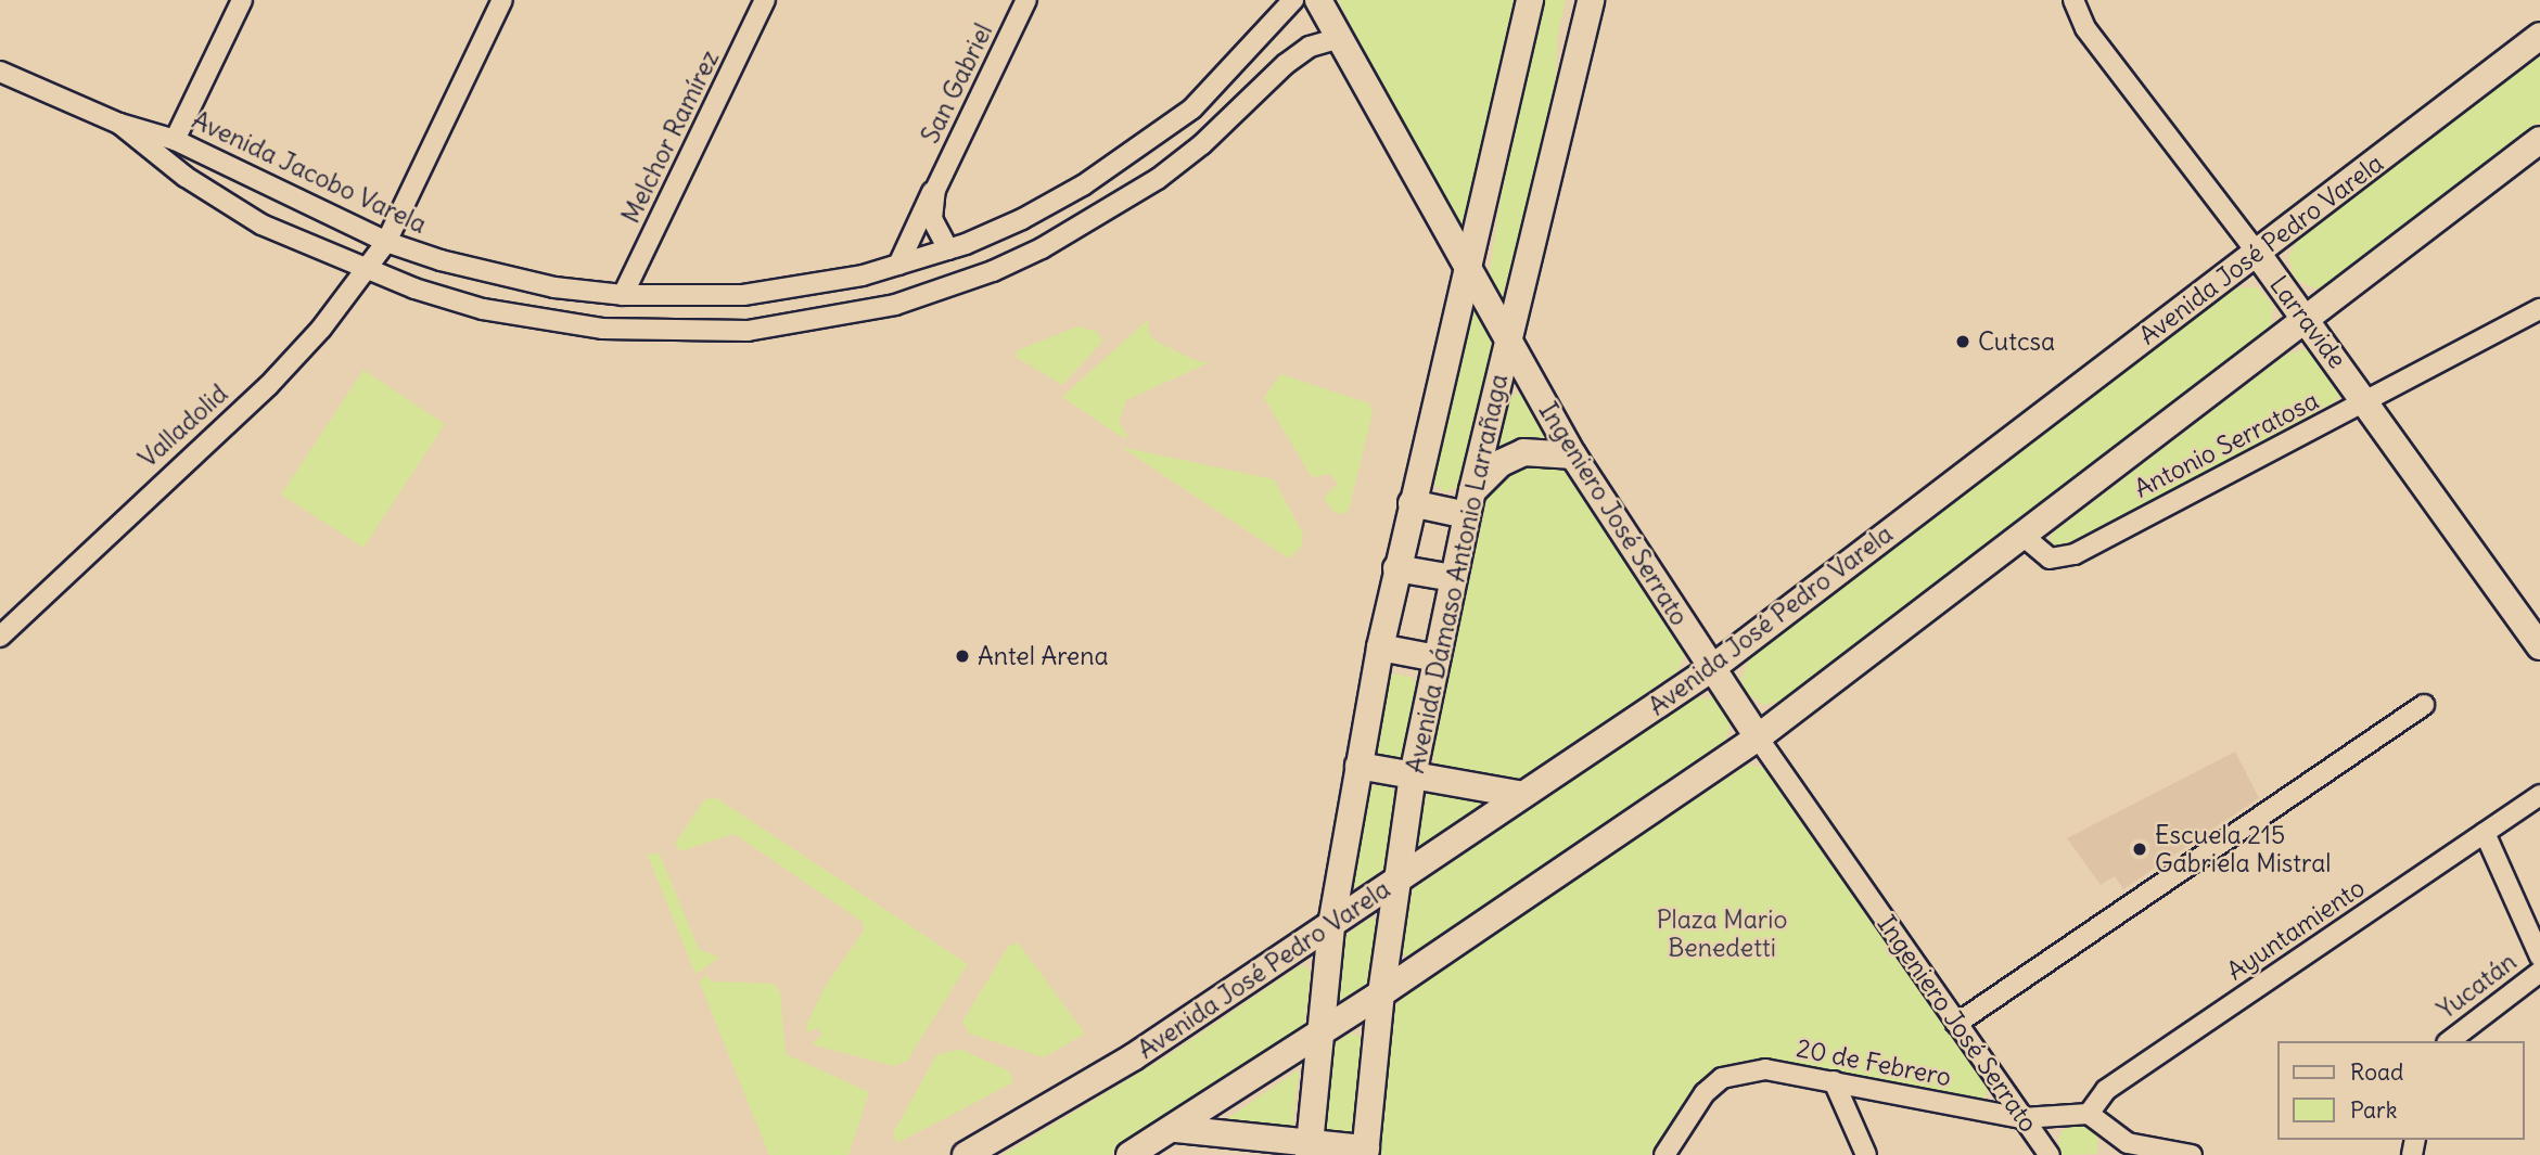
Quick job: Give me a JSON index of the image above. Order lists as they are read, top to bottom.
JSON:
{
  "streets": {
    "street": [
      "San Gabriel",
      "Melchor Ramírez",
      "Avenida Jacobo Varela",
      "Avenida José Pedro Varela",
      "Larravide",
      "Valladolid",
      "Antonio Serratosa",
      "Ingeniero José Serrato",
      "Avenida Dámaso Antonio Larrañaga",
      "Ayuntamiento",
      "Yucatán",
      "20 de Febrero"
    ]
  },
  "crossings": [
    ["San Gabriel", "Avenida Jacobo Varela"],
    ["Melchor Ramírez", "Avenida Jacobo Varela"],
    ["Avenida Jacobo Varela", "Valladolid"],
    ["Avenida Jacobo Varela", "Ingeniero José Serrato"],
    ["Avenida José Pedro Varela", "Larravide"],
    ["Avenida José Pedro Varela", "Ingeniero José Serrato"],
    ["Avenida José Pedro Varela", "Avenida Dámaso Antonio Larrañaga"],
    ["Larravide", "Antonio Serratosa"],
    ["Ingeniero José Serrato", "Avenida Dámaso Antonio Larrañaga"],
    ["Ingeniero José Serrato", "20 de Febrero"],
    ["Ayuntamiento", "20 de Febrero"]
  ],
  "parks": ["Plaza Mario Benedetti"],
  "places": ["Cutcsa", "Antel Arena", "Escuela 215 Gabriela Mistral"],
  "legend": ["Road", "Park"]
}
